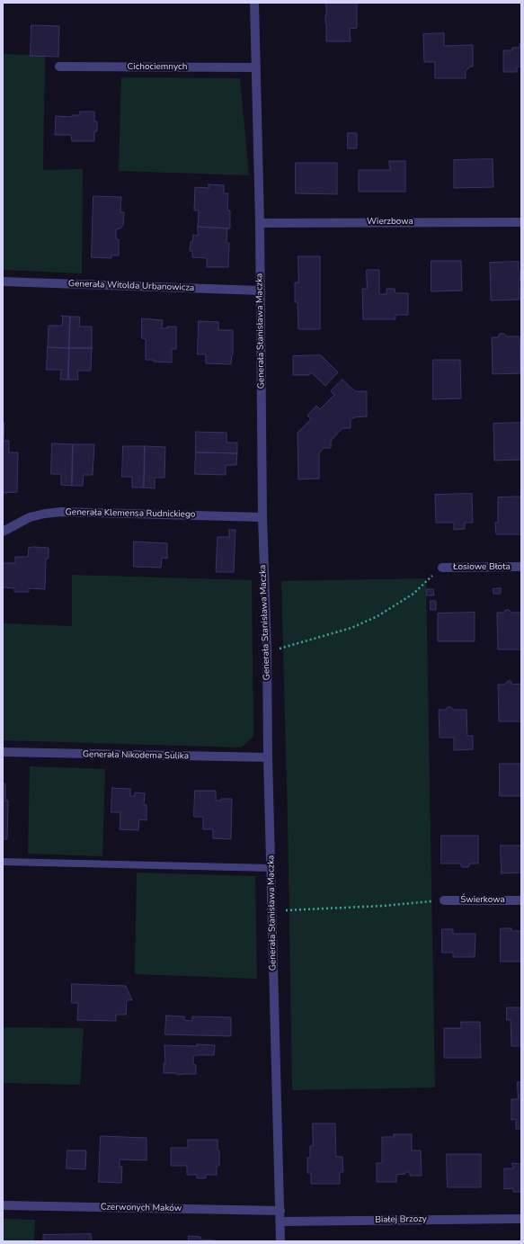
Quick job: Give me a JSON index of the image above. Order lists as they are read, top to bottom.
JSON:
{
  "streets": {
    "street": [
      "Cichociemnych",
      "Wierzbowa",
      "Generała Witolda Urbanowicza",
      "Generała Stanisława Maczka",
      "Generała Klemensa Rudnickiego",
      "Łosiowe Błota",
      "Generała Nikodema Sulika",
      "Świerkowa",
      "Czerwonych Maków",
      "Białej Brzozy"
    ]
  },
  "crossings": [
    ["Cichociemnych", "Generała Stanisława Maczka"],
    ["Wierzbowa", "Generała Stanisława Maczka"],
    ["Generała Witolda Urbanowicza", "Generała Stanisława Maczka"],
    ["Generała Stanisława Maczka", "Generała Klemensa Rudnickiego"],
    ["Generała Stanisława Maczka", "Generała Nikodema Sulika"],
    ["Generała Stanisława Maczka", "Czerwonych Maków"],
    ["Generała Stanisława Maczka", "Białej Brzozy"]
  ]
}
